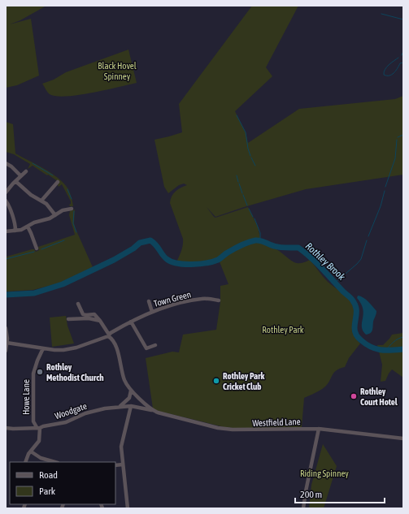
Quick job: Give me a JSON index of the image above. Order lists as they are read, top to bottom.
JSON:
{
  "streets": {
    "street": [
      "Town Green",
      "Howe Lane",
      "Woodgate",
      "Westfield Lane"
    ]
  },
  "crossings": [
    ["Town Green", "Howe Lane"],
    ["Howe Lane", "Woodgate"],
    ["Woodgate", "Westfield Lane"]
  ],
  "water": ["Rothley Brook"],
  "parks": ["Black Hovel Spinney", "Rothley Park", "Riding Spinney"],
  "places": ["Rothley Methodist Church", "Rothley Park Cricket Club", "Rothley Court Hotel"],
  "legend": ["Road", "Park"],
  "scale_bar": "200 m"
}
